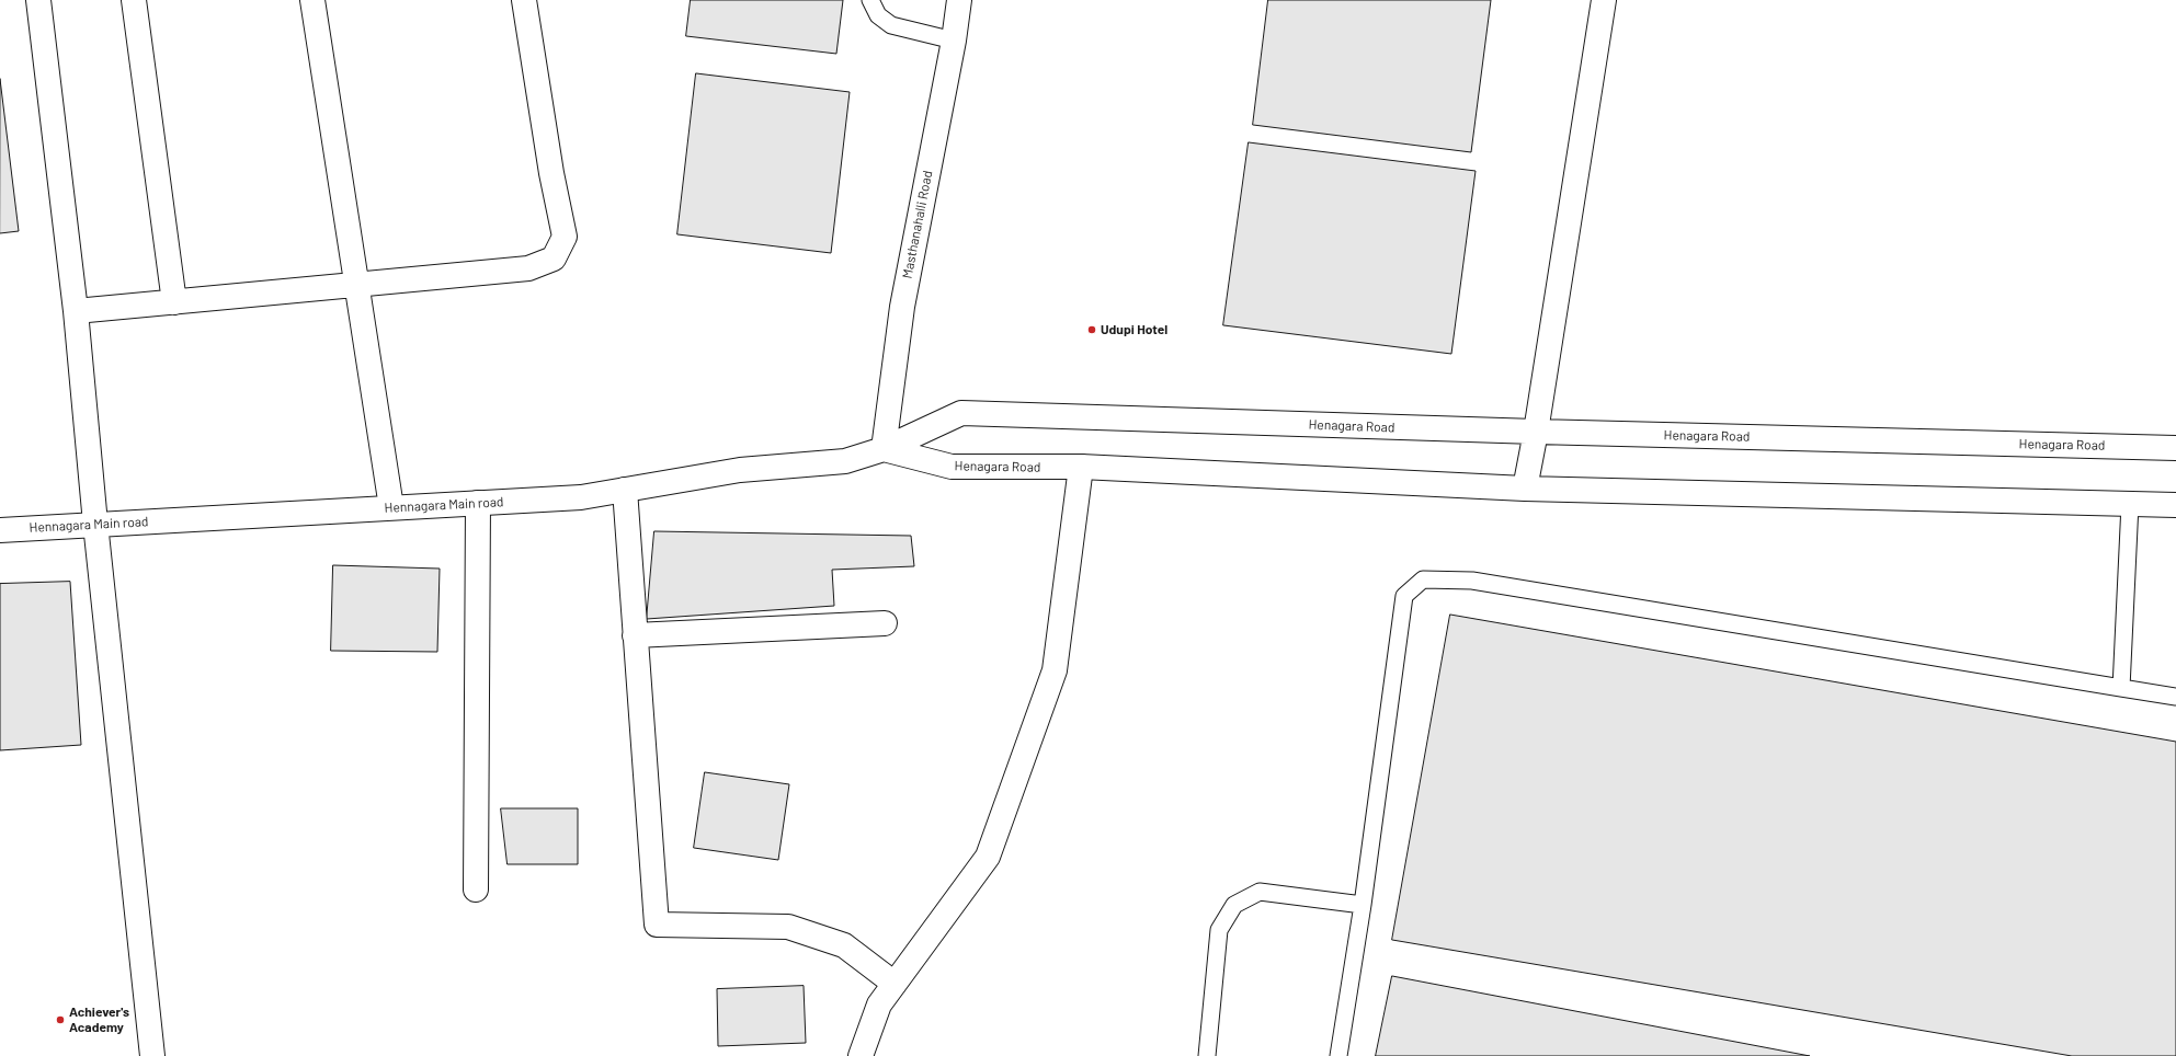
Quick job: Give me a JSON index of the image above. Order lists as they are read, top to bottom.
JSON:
{
  "streets": {
    "street": ["Masthanahalli Road", "Henagara Road", "Hennagara Main road"]
  },
  "crossings": [
    ["Masthanahalli Road", "Henagara Road"],
    ["Masthanahalli Road", "Hennagara Main road"],
    ["Henagara Road", "Hennagara Main road"]
  ],
  "places": ["Udupi Hotel", "Achiever's Academy"]
}
